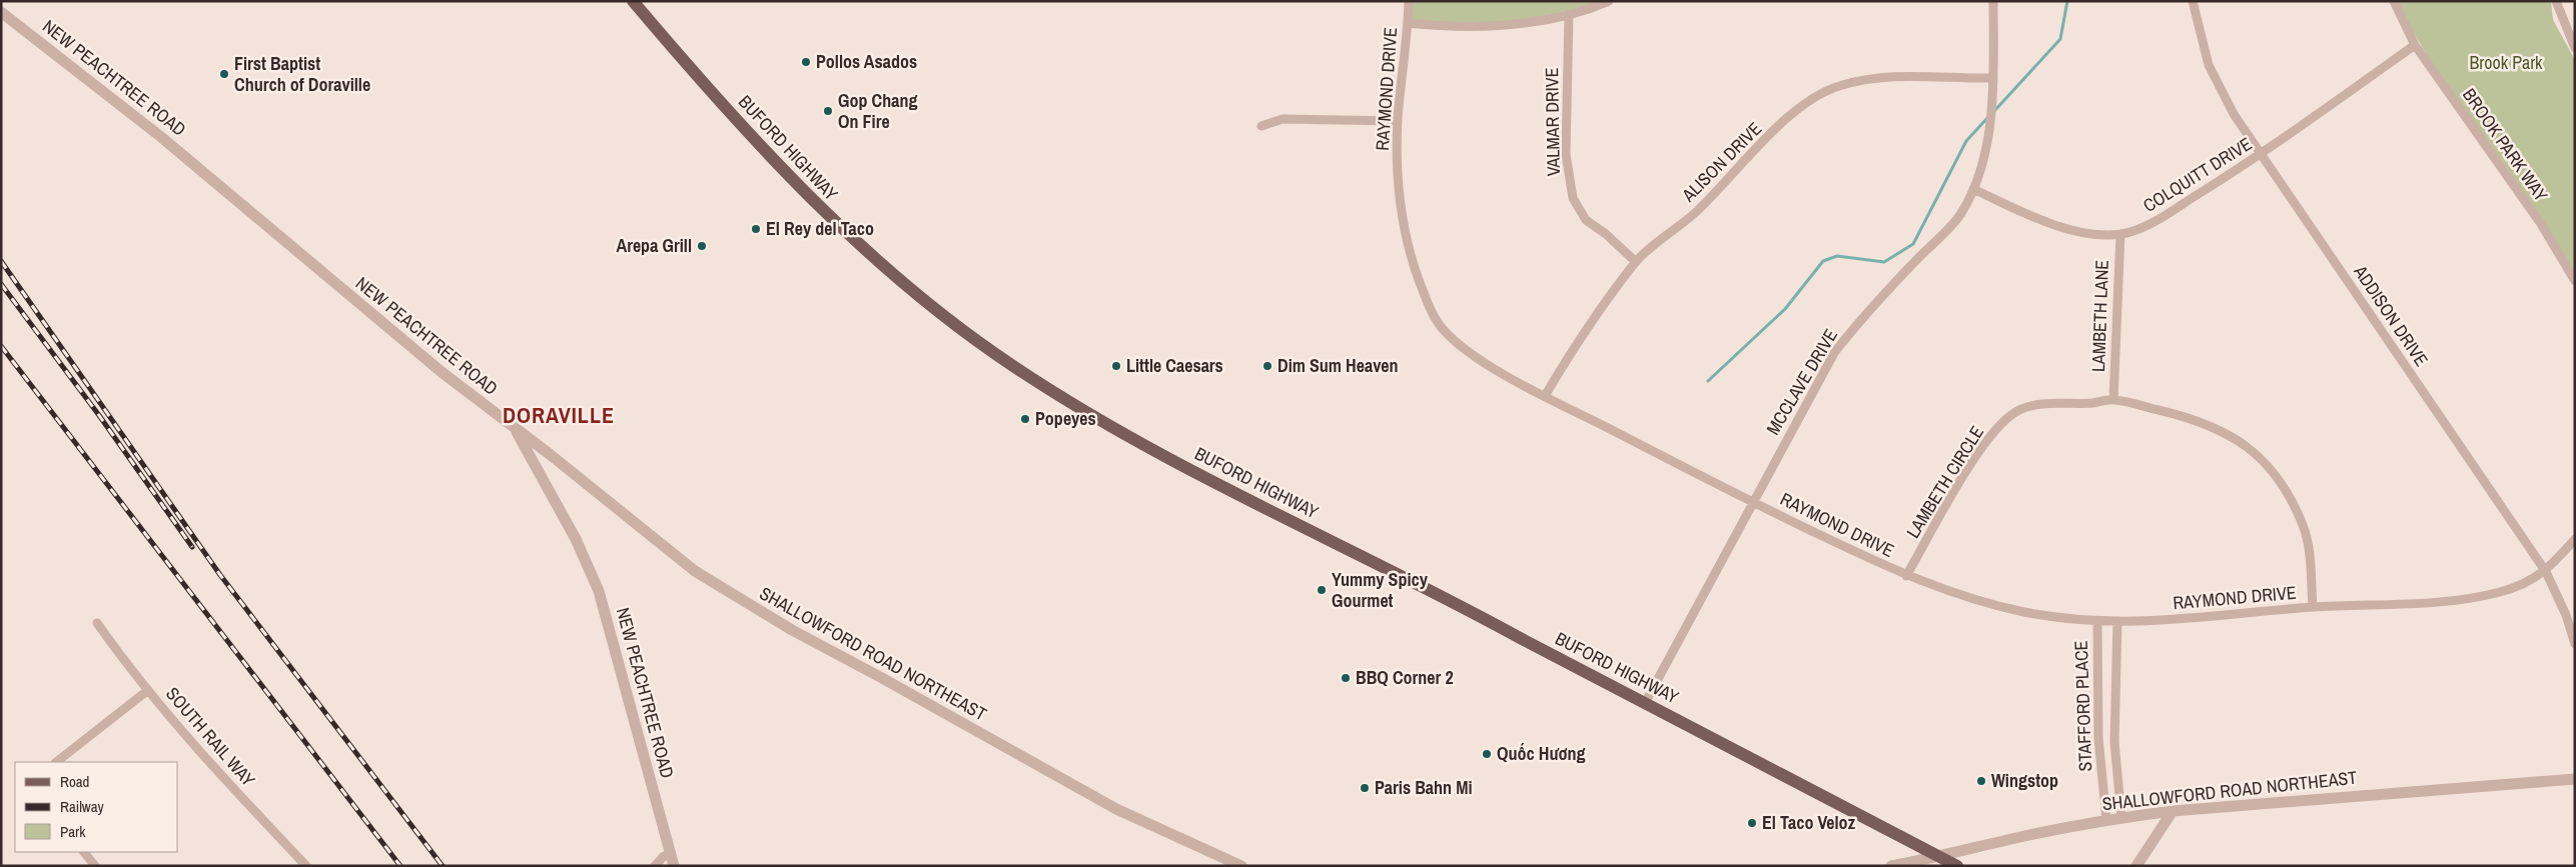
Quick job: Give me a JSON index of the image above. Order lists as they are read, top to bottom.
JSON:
{
  "streets": {
    "main road": ["BUFORD HIGHWAY"],
    "street": [
      "NEW PEACHTREE ROAD",
      "RAYMOND DRIVE",
      "VALMAR DRIVE",
      "BROOK PARK WAY",
      "ALISON DRIVE",
      "COLQUITT DRIVE",
      "LAMBETH LANE",
      "ADDISON DRIVE",
      "MCCLAVE DRIVE",
      "LAMBETH CIRCLE",
      "SHALLOWFORD ROAD NORTHEAST",
      "STAFFORD PLACE",
      "SOUTH RAIL WAY"
    ]
  },
  "crossings": [
    ["NEW PEACHTREE ROAD", "SHALLOWFORD ROAD NORTHEAST"],
    ["RAYMOND DRIVE", "ALISON DRIVE"],
    ["RAYMOND DRIVE", "ADDISON DRIVE"],
    ["RAYMOND DRIVE", "MCCLAVE DRIVE"],
    ["RAYMOND DRIVE", "LAMBETH CIRCLE"],
    ["RAYMOND DRIVE", "STAFFORD PLACE"],
    ["VALMAR DRIVE", "ALISON DRIVE"],
    ["BROOK PARK WAY", "COLQUITT DRIVE"],
    ["BUFORD HIGHWAY", "MCCLAVE DRIVE"],
    ["BUFORD HIGHWAY", "SHALLOWFORD ROAD NORTHEAST"],
    ["ALISON DRIVE", "MCCLAVE DRIVE"],
    ["COLQUITT DRIVE", "LAMBETH LANE"],
    ["COLQUITT DRIVE", "ADDISON DRIVE"],
    ["COLQUITT DRIVE", "MCCLAVE DRIVE"],
    ["LAMBETH LANE", "LAMBETH CIRCLE"],
    ["SHALLOWFORD ROAD NORTHEAST", "STAFFORD PLACE"]
  ],
  "districts": ["DORAVILLE"],
  "parks": ["Brook Park"],
  "places": [
    "Pollos Asados",
    "First Baptist Church of Doraville",
    "Gop Chang On Fire",
    "El Rey del Taco",
    "Arepa Grill",
    "Little Caesars",
    "Dim Sum Heaven",
    "Popeyes",
    "Yummy Spicy Gourmet",
    "BBQ Corner 2",
    "Quốc Hương",
    "Wingstop",
    "Paris Bahn Mi",
    "El Taco Veloz"
  ],
  "legend": ["Road", "Railway", "Park"]
}
